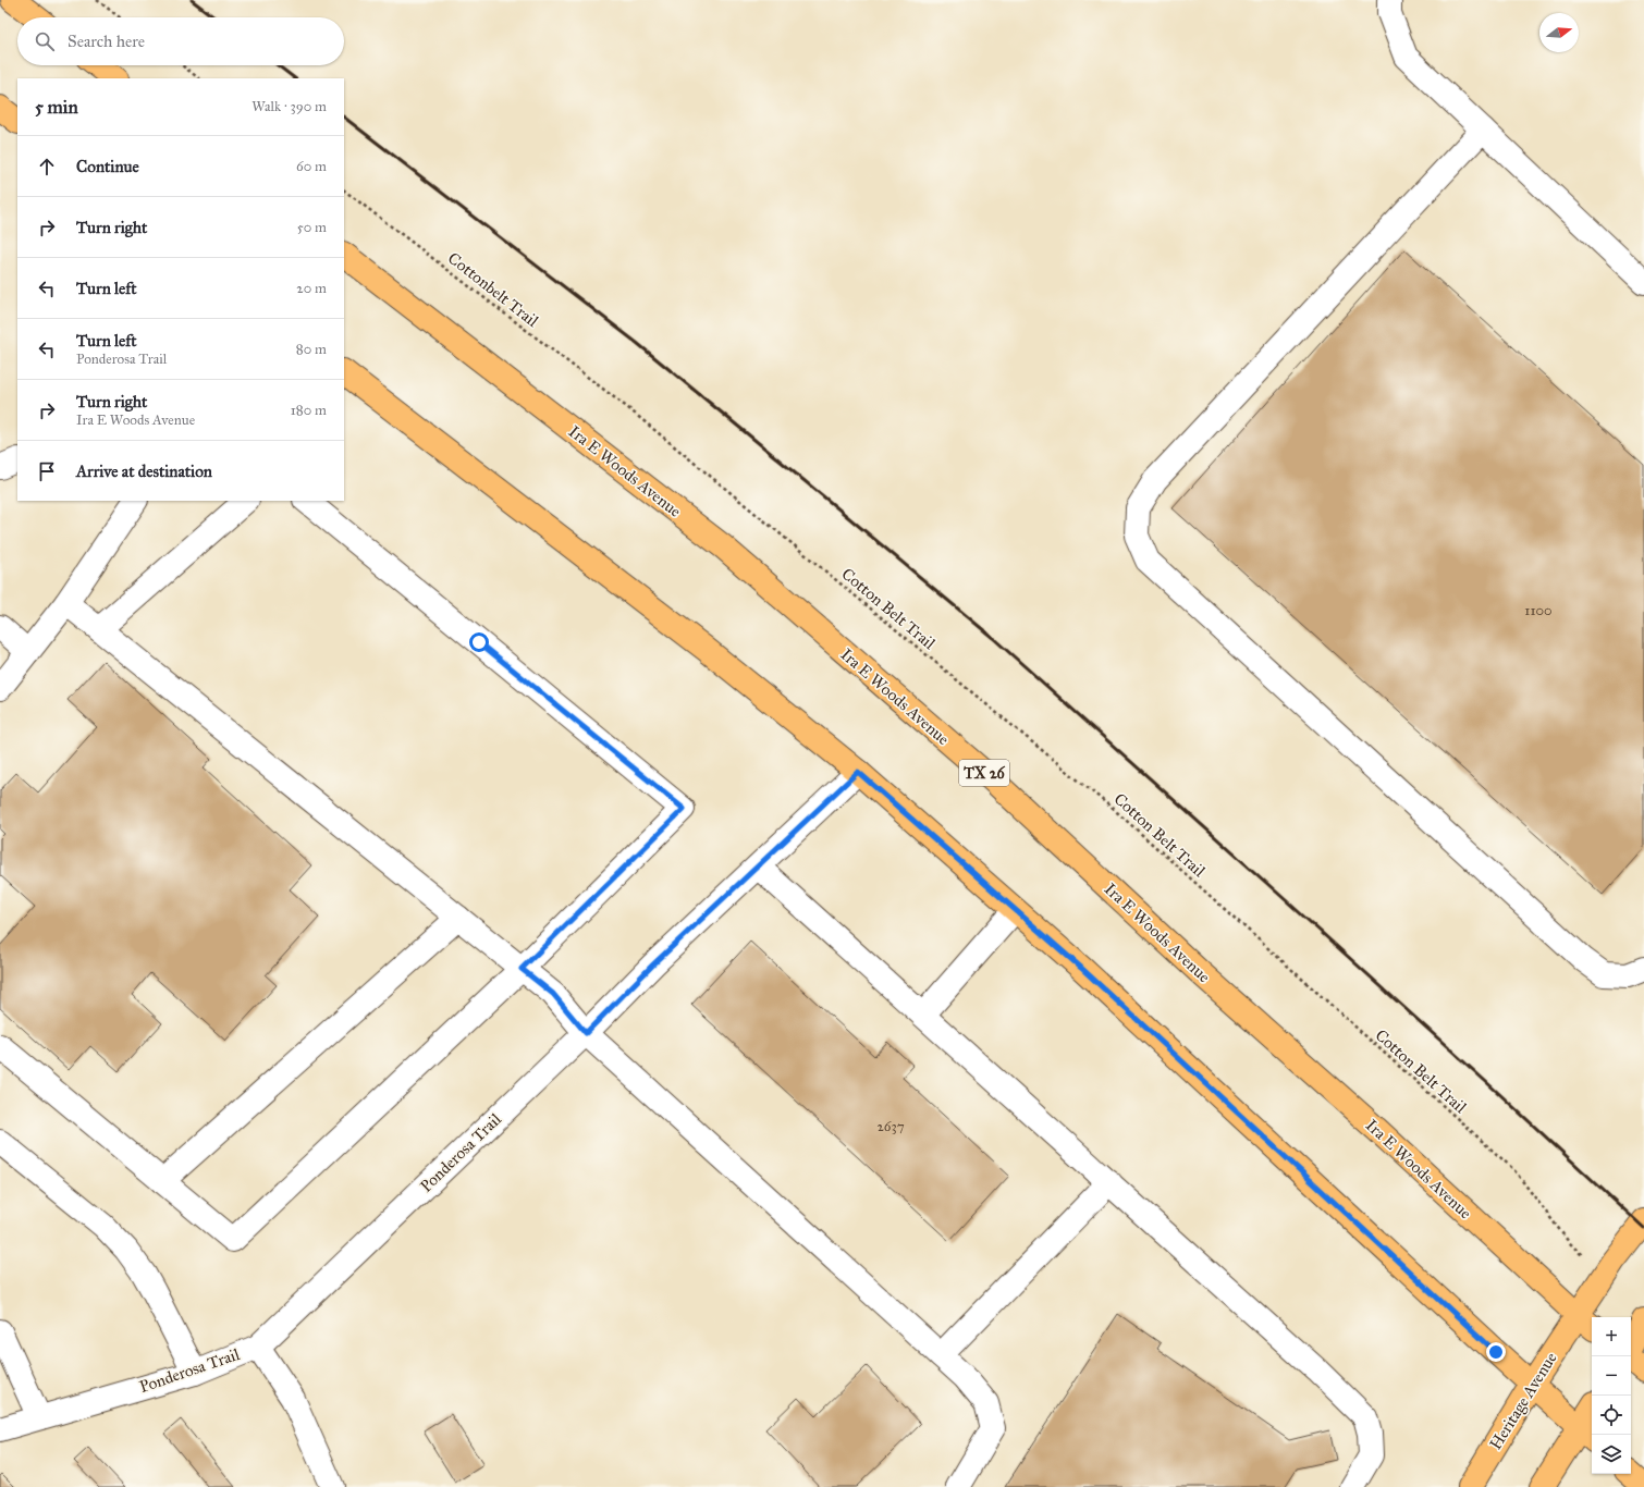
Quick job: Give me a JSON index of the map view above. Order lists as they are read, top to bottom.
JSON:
{
  "streets": {
    "main road": ["Ira E Woods Avenue", "TX 26", "Heritage Avenue"],
    "street": ["Ponderosa Trail"],
    "path": ["Cottonbelt Trail", "Cotton Belt Trail"]
  },
  "crossings": [
    ["Cottonbelt Trail", "Cotton Belt Trail"],
    ["Ira E Woods Avenue", "Heritage Avenue"],
    ["Cotton Belt Trail", "Heritage Avenue"]
  ],
  "house_numbers": ["1100", "2637"],
  "north": "right",
  "page": {
    "search": "Search here",
    "heading": ["5 min", "Walk · 390 m"],
    "list": [
      ["Continue", "60 m"],
      ["Turn right", "50 m"],
      ["Turn left", "20 m"],
      ["Turn left", "Ponderosa Trail", "80 m"],
      ["Turn right", "Ira E Woods Avenue", "180 m"],
      "Arrive at destination"
    ],
    "map_buttons": ["+", "−"]
  }
}
